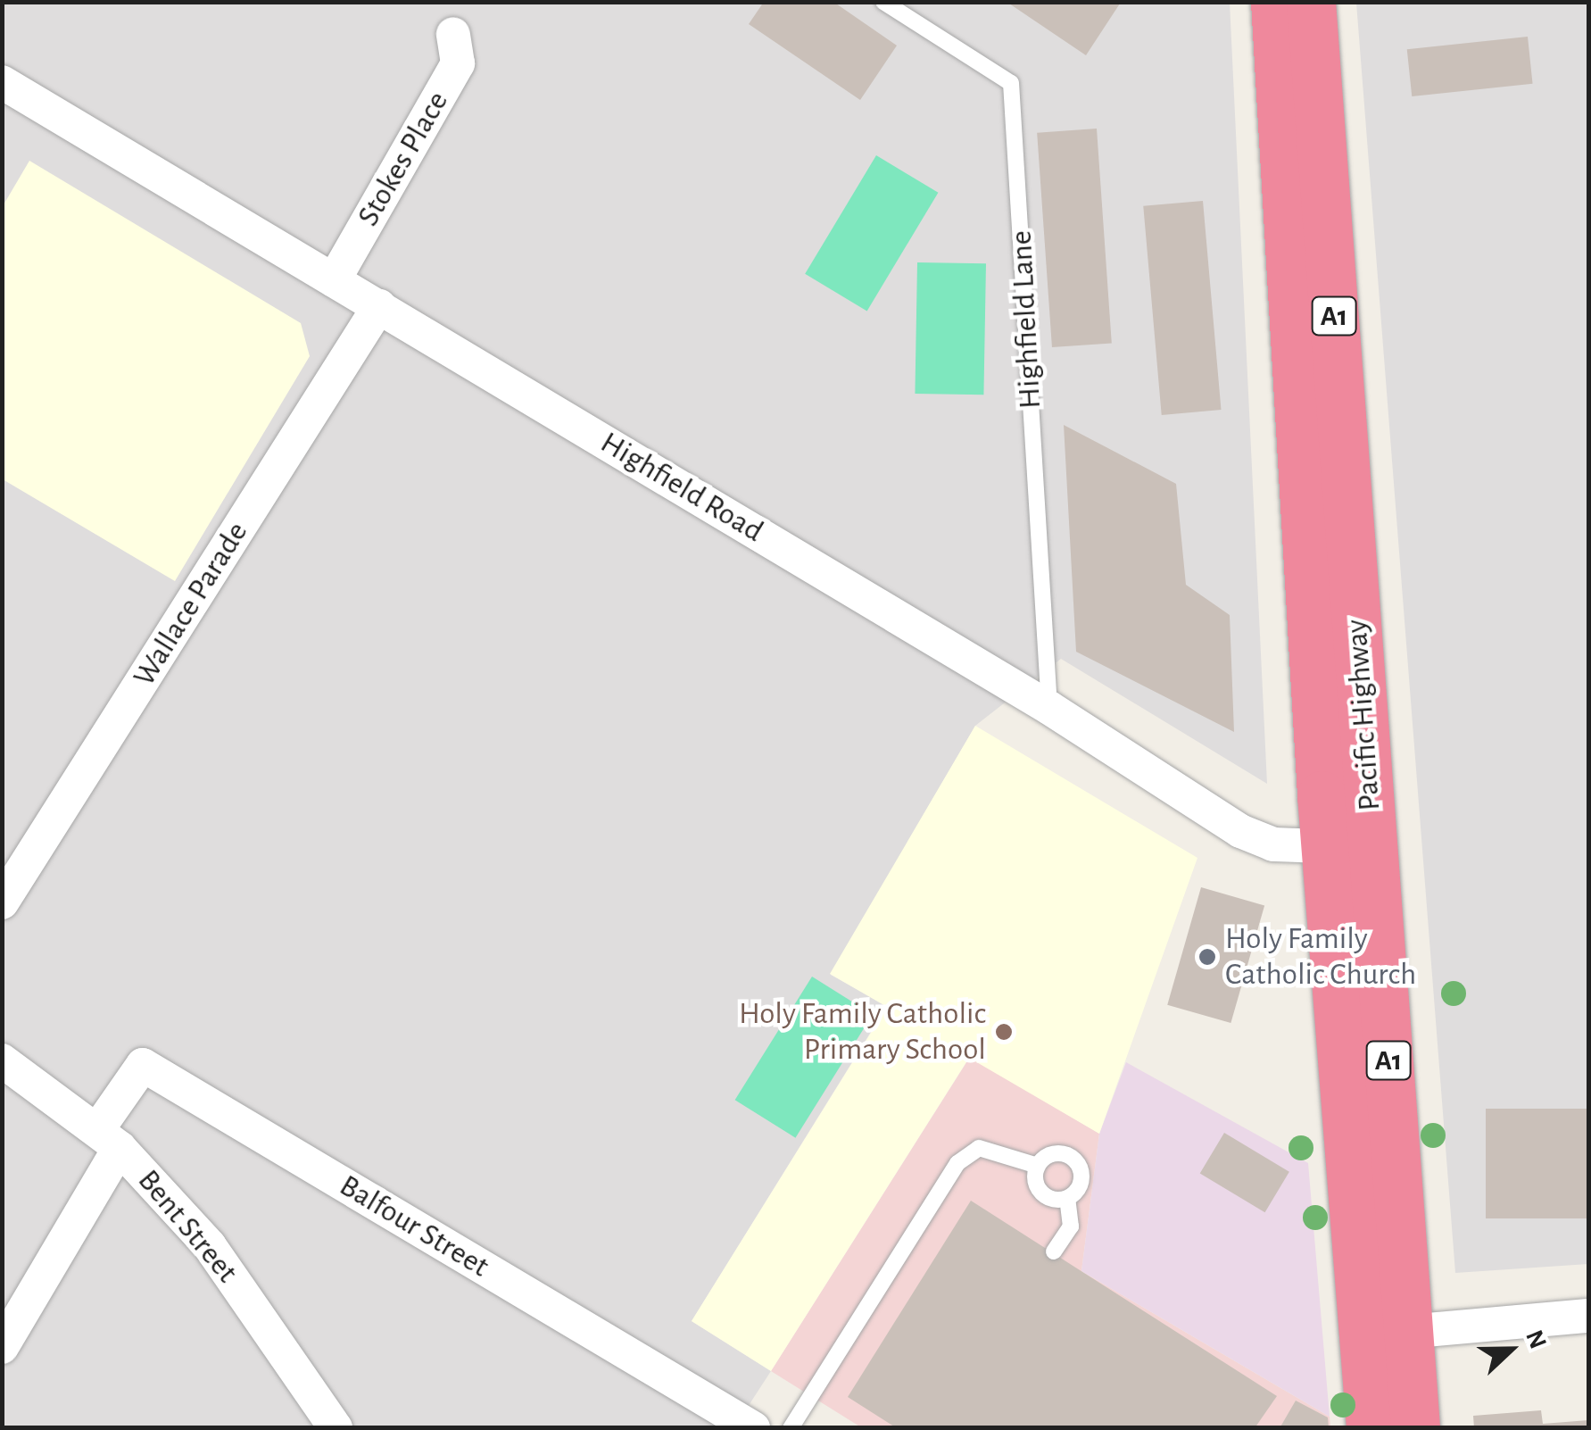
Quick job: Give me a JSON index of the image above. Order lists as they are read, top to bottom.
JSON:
{
  "streets": {
    "highway": ["A1", "Pacific Highway"],
    "street": [
      "Stokes Place",
      "Highfield Road",
      "Wallace Parade",
      "Bent Street",
      "Balfour Street"
    ],
    "lane": ["Highfield Lane"]
  },
  "crossings": [
    ["Stokes Place", "Highfield Road"],
    ["Highfield Lane", "Highfield Road"],
    ["Highfield Road", "Wallace Parade"],
    ["Highfield Road", "Pacific Highway"],
    ["Bent Street", "Balfour Street"]
  ],
  "places": ["Holy Family Catholic Church", "Holy Family Catholic Primary School"],
  "north": "right"
}
